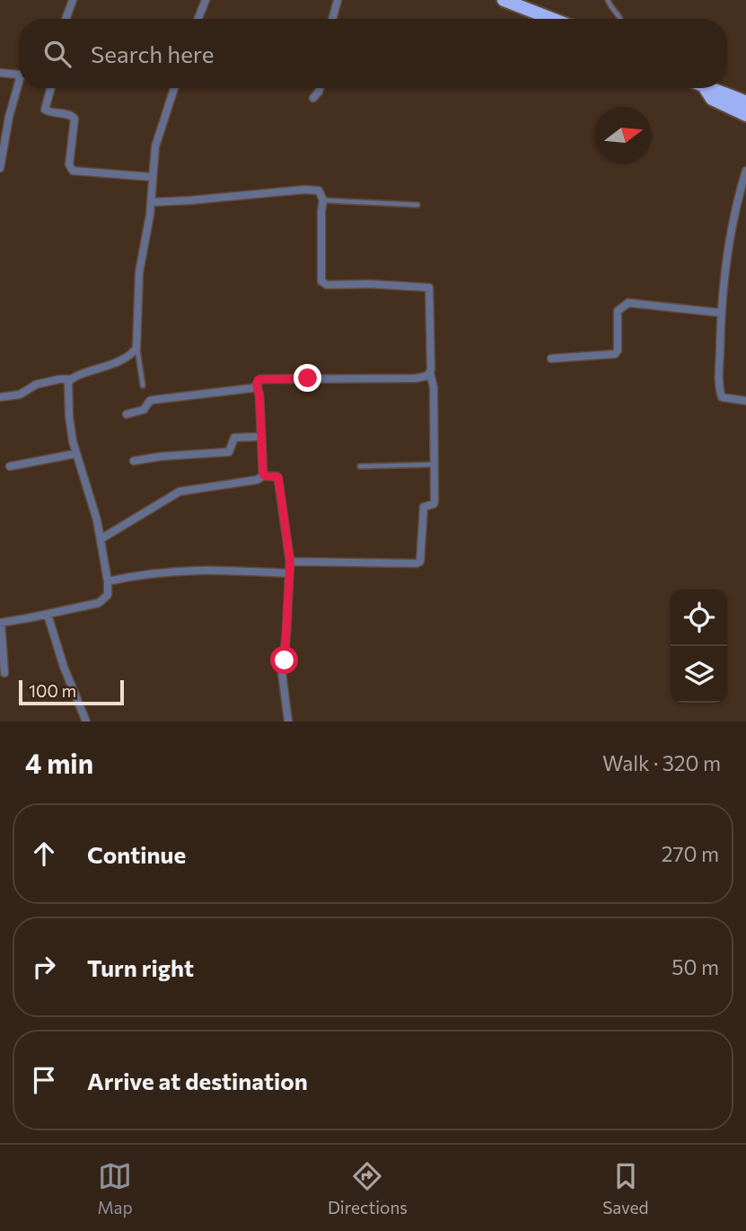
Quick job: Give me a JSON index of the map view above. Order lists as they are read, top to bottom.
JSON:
{
  "scale_bar": "100 m",
  "north": "right",
  "page": {
    "search": "Search here",
    "scale": "100 m",
    "heading": ["4 min", "Walk · 320 m"],
    "list": [
      ["Continue", "270 m"],
      ["Turn right", "50 m"],
      "Arrive at destination"
    ],
    "nav": ["Map", "Directions", "Saved"]
  }
}
